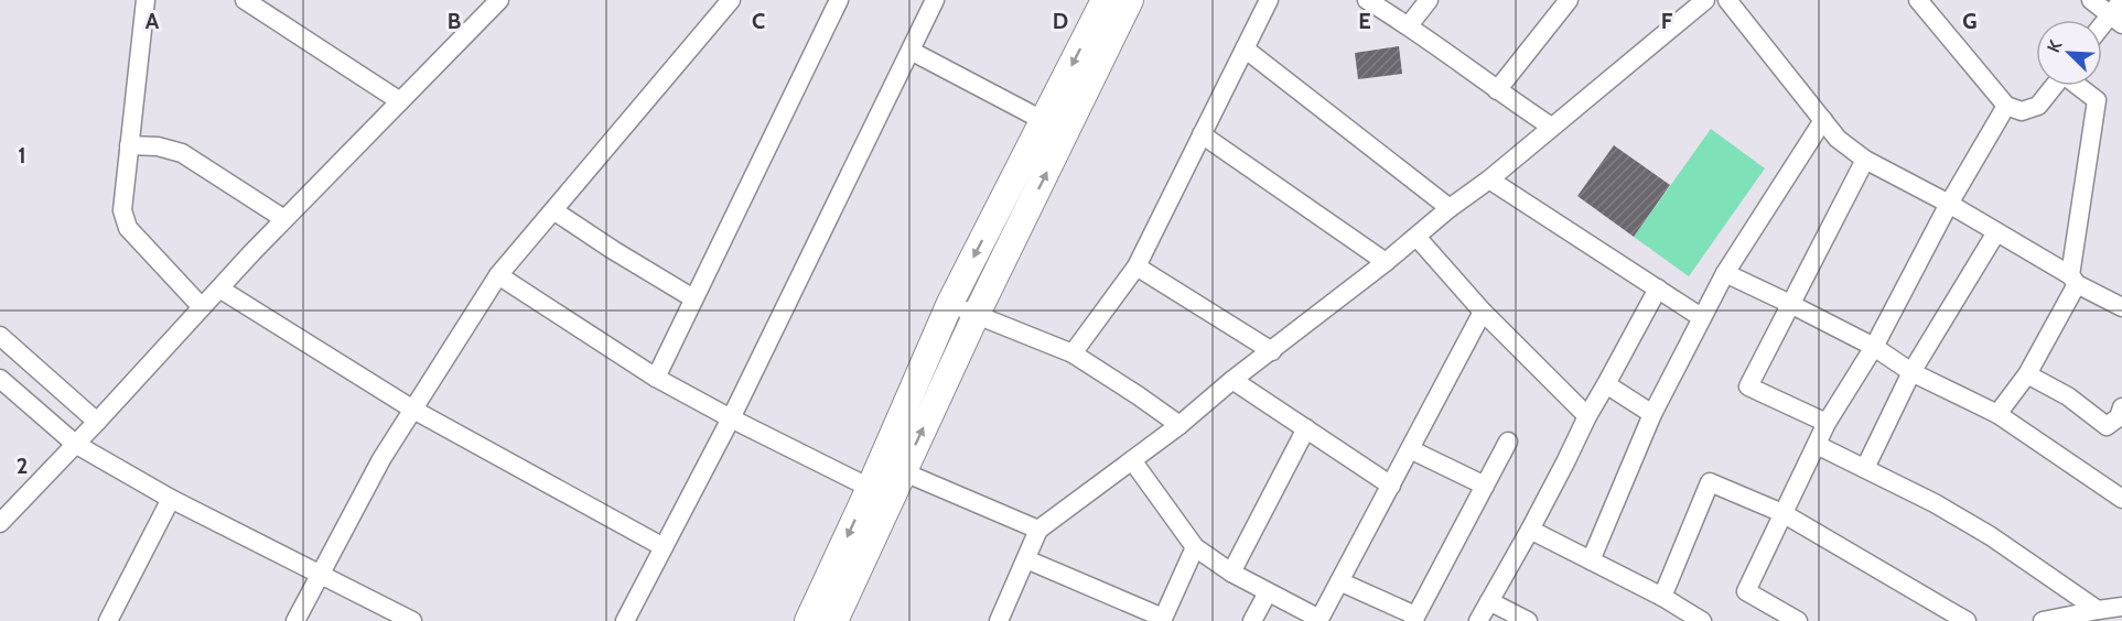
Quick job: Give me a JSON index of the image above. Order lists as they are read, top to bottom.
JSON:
{
  "north": "top left",
  "grid": {
    "columns": [
      "A",
      "B",
      "C",
      "D",
      "E",
      "F",
      "G"
    ],
    "rows": ["1", "2"]
  }
}
